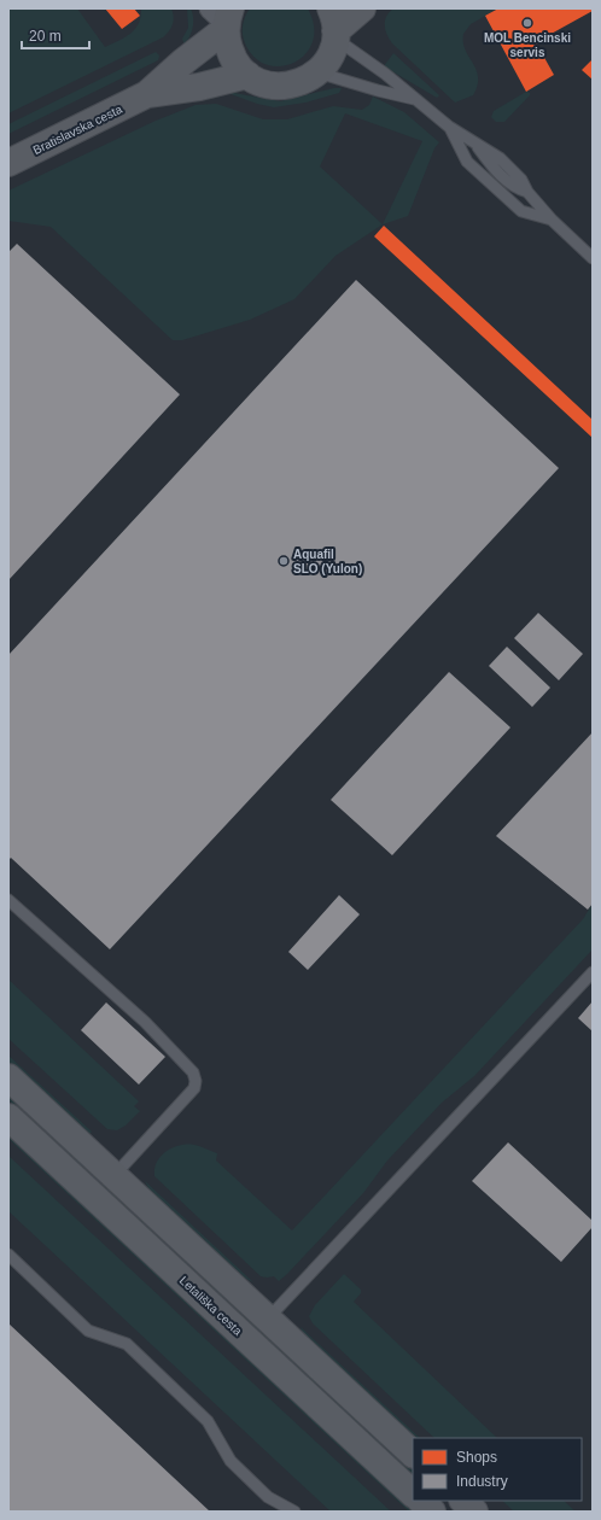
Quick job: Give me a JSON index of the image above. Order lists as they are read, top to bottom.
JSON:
{
  "streets": {
    "main road": ["Bratislavska cesta", "Letališka cesta"]
  },
  "places": ["MOL Bencinski servis", "Aquafil SLO (Yulon)"],
  "legend": ["Shops", "Industry"],
  "scale_bar": "20 m"
}
